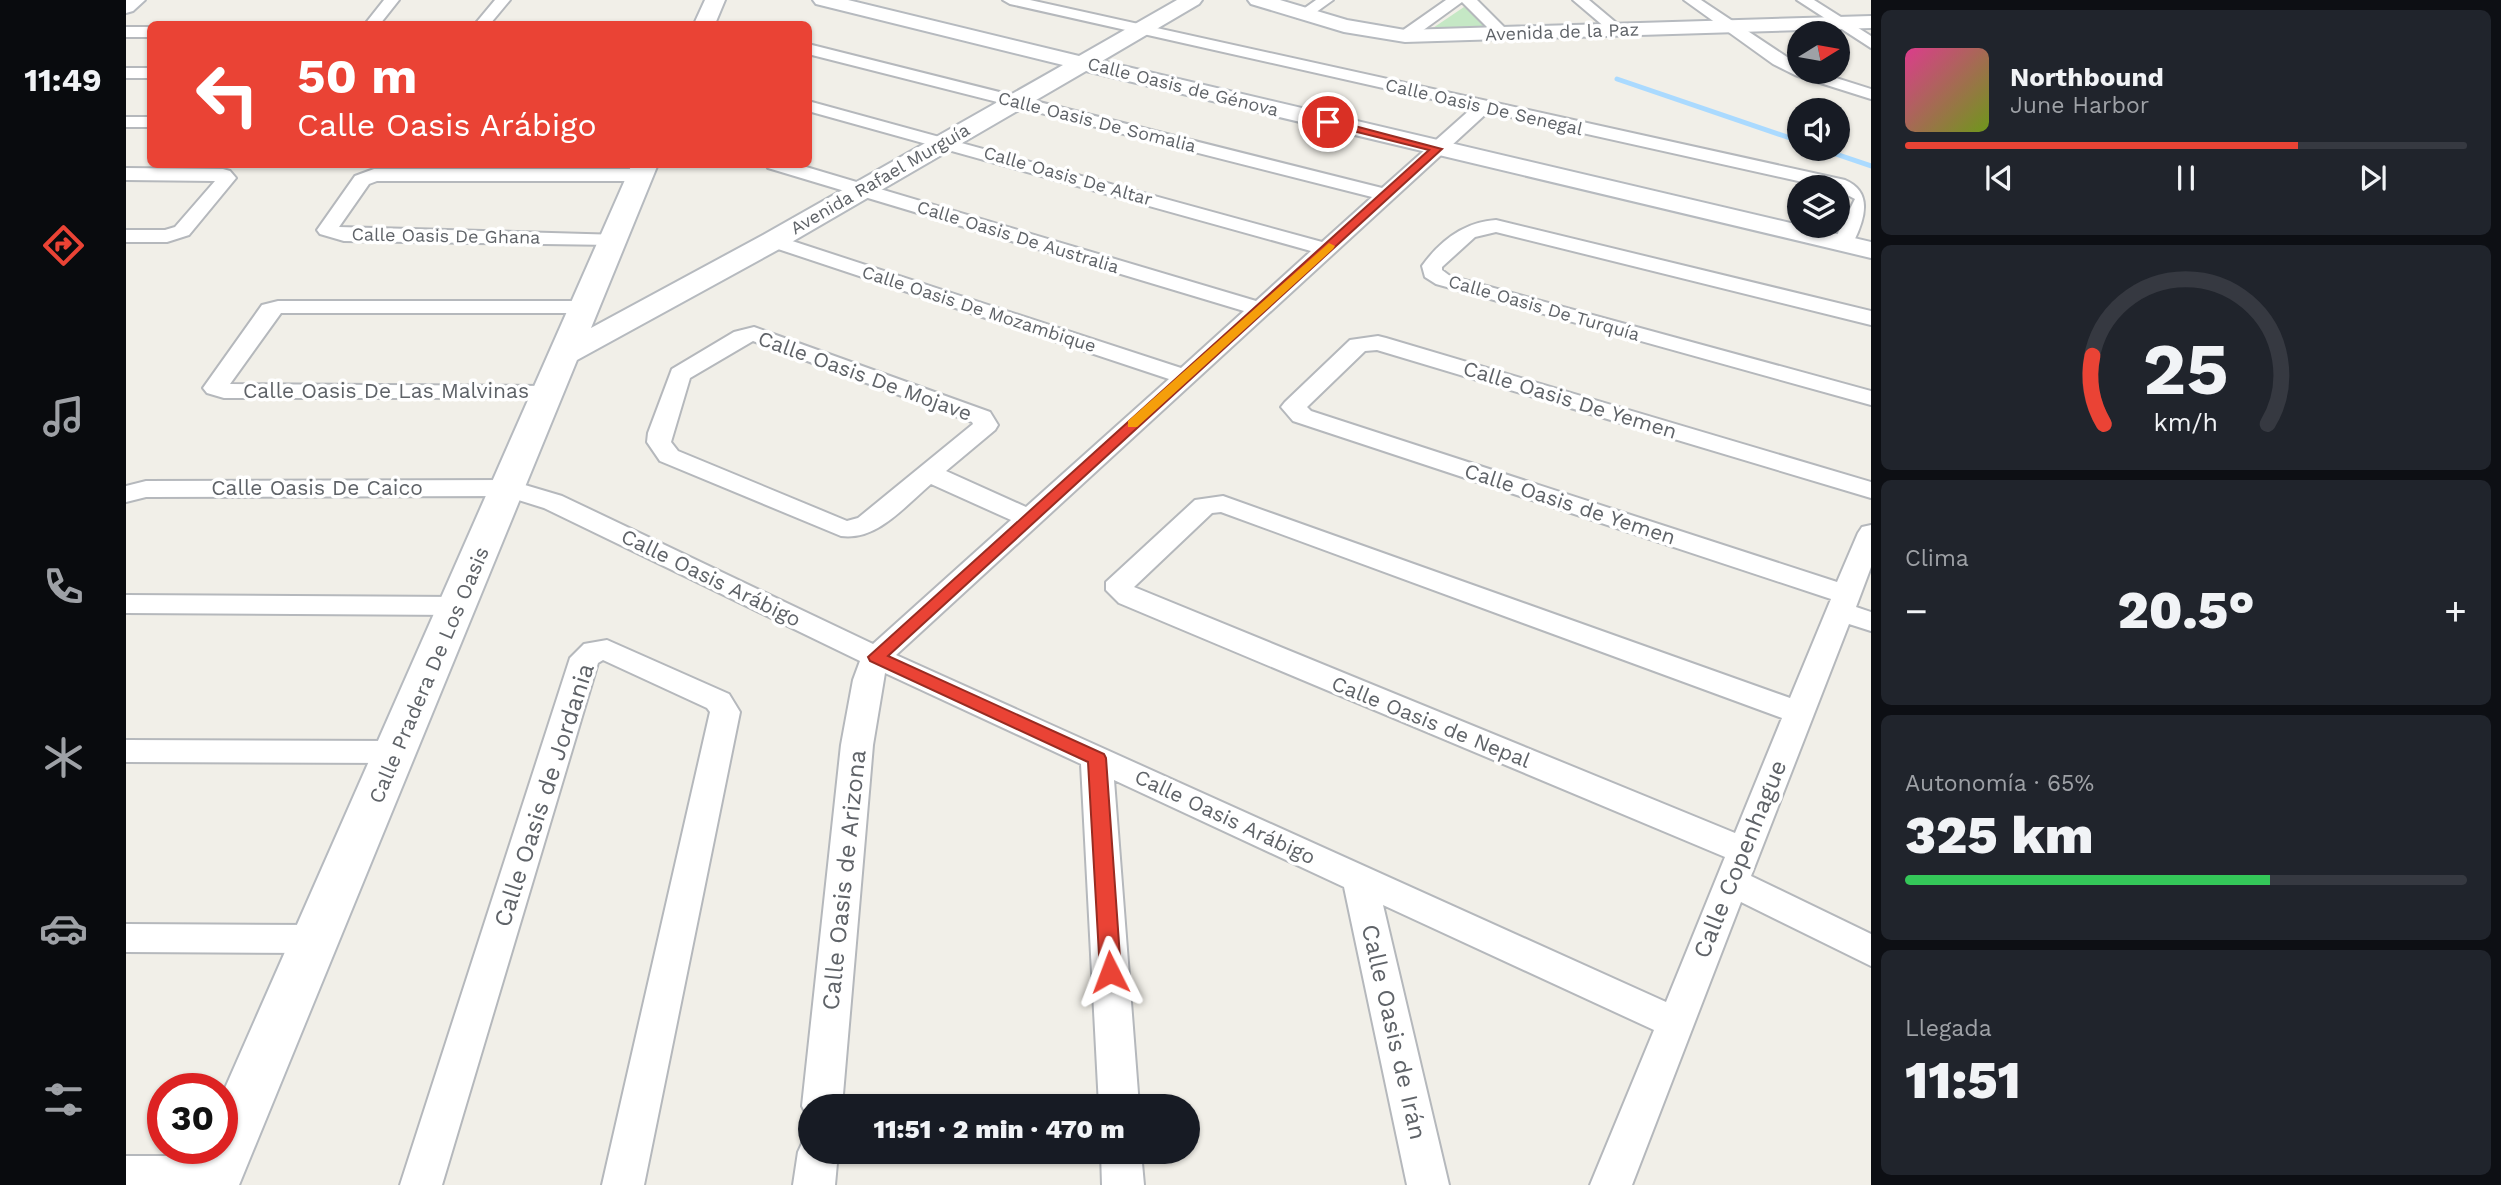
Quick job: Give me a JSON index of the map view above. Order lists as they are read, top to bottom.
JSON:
{
  "streets": {
    "street": [
      "Avenida de la Paz",
      "Calle Oasis de Génova",
      "Calle Oasis De Senegal",
      "Calle Oasis De Somalia",
      "Calle Oasis De Altar",
      "Avenida Rafael Murguía",
      "Calle Oasis De Ghana",
      "Calle Oasis De Australia",
      "Calle Oasis De Turquía",
      "Calle Oasis De Mozambique",
      "Calle Oasis De Mojave",
      "Calle Oasis De Las Malvinas",
      "Calle Oasis De Yemen",
      "Calle Oasis De Caico",
      "Calle Oasis de Yemen",
      "Calle Oasis Arábigo",
      "Calle Pradera De Los Oasis",
      "Calle Oasis de Nepal",
      "Calle Oasis de Jordania",
      "Calle Copenhague",
      "Calle Oasis de Arizona",
      "Calle Oasis de Irán"
    ]
  },
  "crossings": [
    ["Calle Oasis de Génova", "Calle Oasis De Senegal"],
    ["Calle Oasis de Génova", "Avenida Rafael Murguía"],
    ["Calle Oasis De Senegal", "Avenida Rafael Murguía"],
    ["Calle Oasis De Somalia", "Avenida Rafael Murguía"],
    ["Calle Oasis De Altar", "Avenida Rafael Murguía"],
    ["Avenida Rafael Murguía", "Calle Oasis De Australia"],
    ["Avenida Rafael Murguía", "Calle Oasis De Mozambique"],
    ["Avenida Rafael Murguía", "Calle Pradera De Los Oasis"],
    ["Calle Oasis De Ghana", "Calle Pradera De Los Oasis"],
    ["Calle Oasis De Las Malvinas", "Calle Pradera De Los Oasis"],
    ["Calle Oasis De Yemen", "Calle Oasis de Yemen"],
    ["Calle Oasis De Caico", "Calle Oasis Arábigo"],
    ["Calle Oasis De Caico", "Calle Pradera De Los Oasis"],
    ["Calle Oasis de Yemen", "Calle Copenhague"],
    ["Calle Oasis Arábigo", "Calle Pradera De Los Oasis"],
    ["Calle Oasis Arábigo", "Calle Copenhague"],
    ["Calle Oasis Arábigo", "Calle Oasis de Arizona"],
    ["Calle Oasis Arábigo", "Calle Oasis de Irán"],
    ["Calle Oasis de Nepal", "Calle Copenhague"]
  ],
  "north": "right",
  "page": {
    "tabs": "11:49",
    "turn": ["50 m", "Calle Oasis Arábigo"],
    "song": ["Northbound", "June Harbor"],
    "tile": [
      "Clima",
      ["Autonomía · 65%", "325 km"],
      ["Llegada", "11:51"]
    ],
    "heat": ["−", "20.5°", "+"],
    "limit": "30",
    "trip": "11:51 · 2 min · 470 m",
    "gauge": ["25", "km/h"]
  }
}
